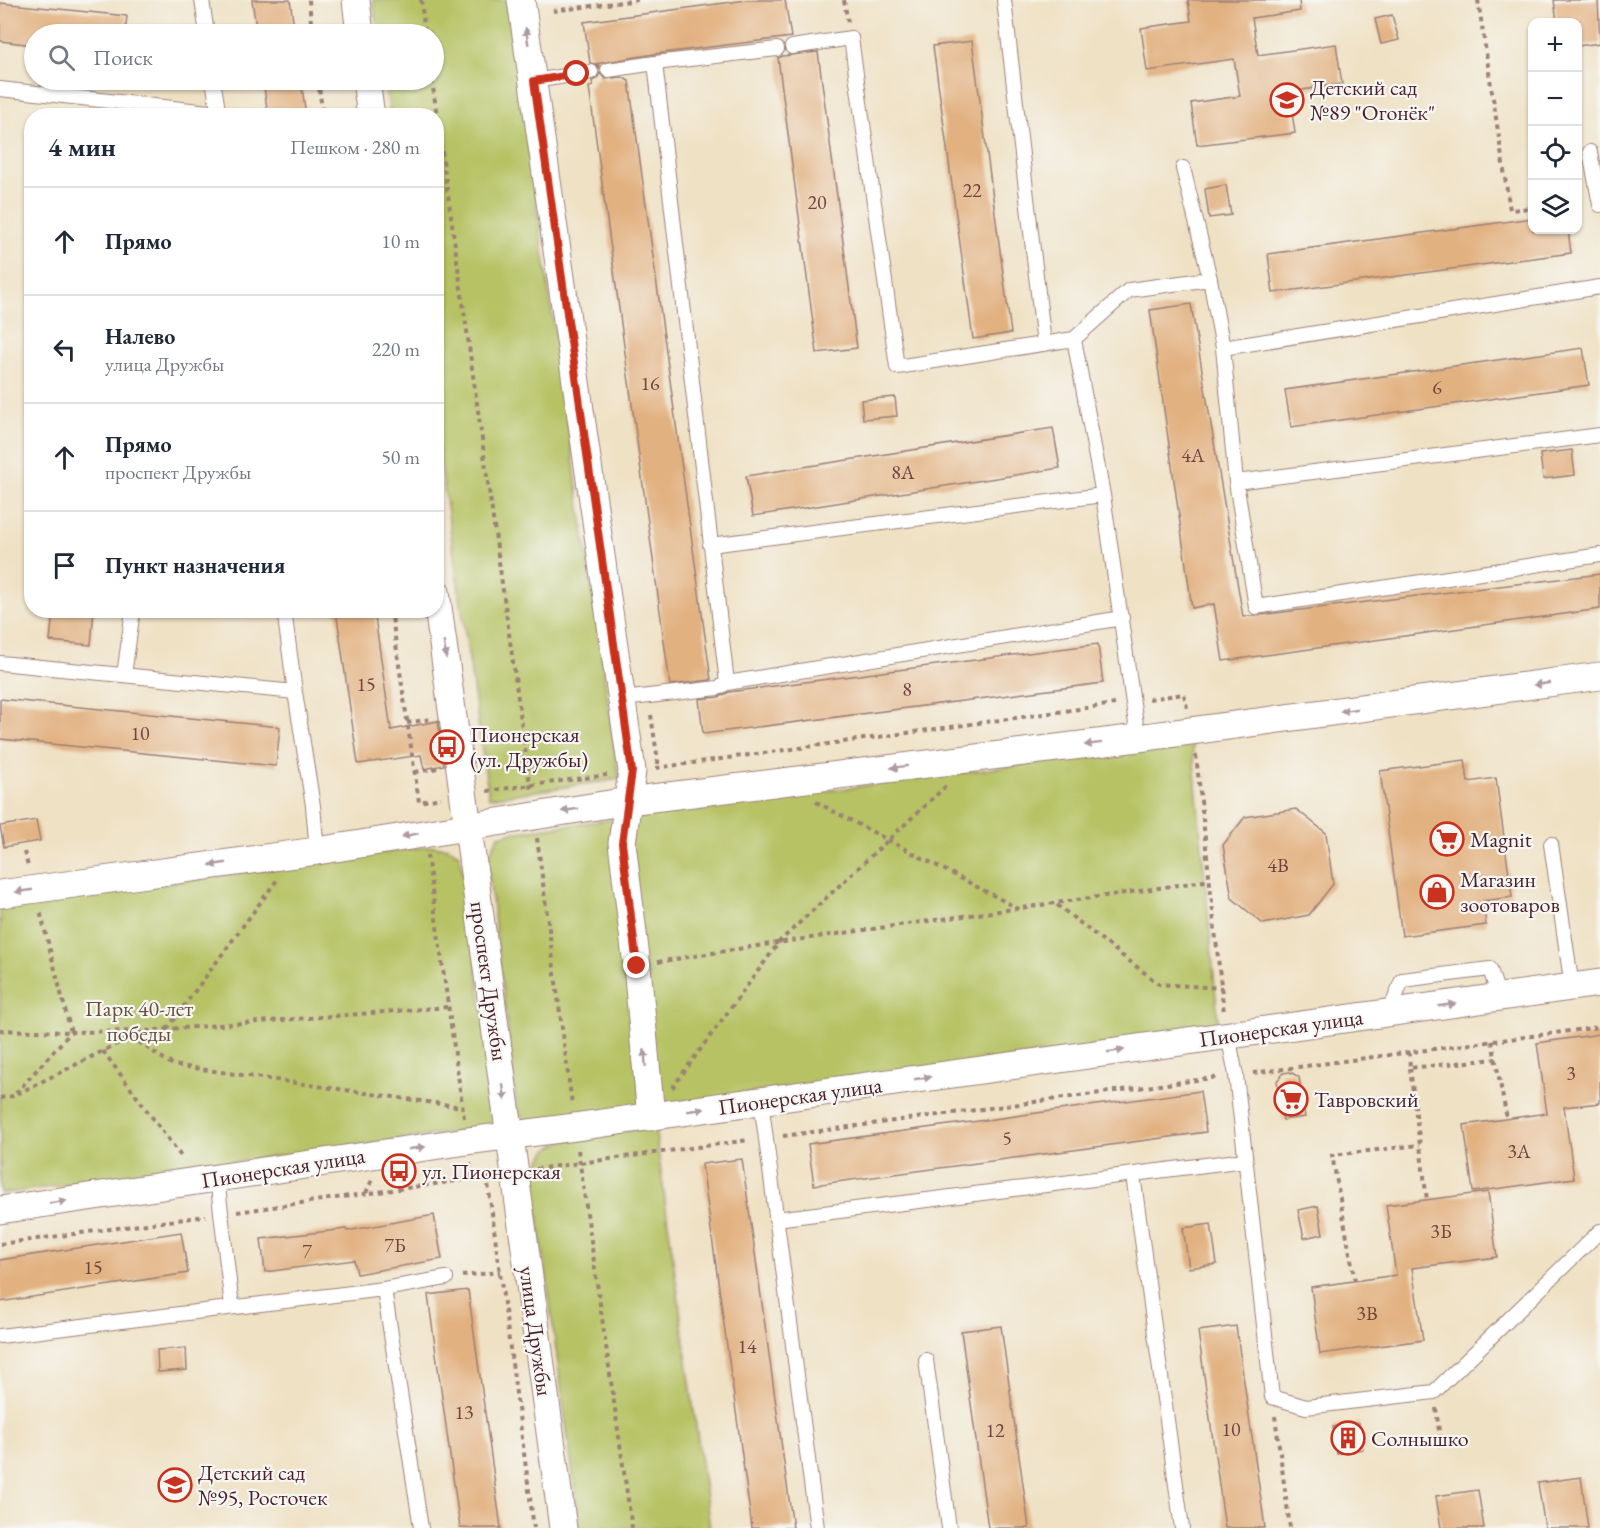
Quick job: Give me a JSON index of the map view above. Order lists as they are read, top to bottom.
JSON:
{
  "streets": {
    "street": ["проспект Дружбы", "Пионерская улица", "улица Дружбы"]
  },
  "crossings": [
    ["проспект Дружбы", "Пионерская улица"],
    ["проспект Дружбы", "улица Дружбы"],
    ["Пионерская улица", "улица Дружбы"]
  ],
  "one_way": ["Пионерская улица"],
  "parks": ["Парк 40-лет победы"],
  "places": {
    "school or university": ["Детский сад №89 \"Огонёк\"", "Детский сад №95, Росточек"],
    "bus stop": ["Пионерская (ул. Дружбы)", "ул. Пионерская"],
    "supermarket": ["Magnit", "Тавровский"],
    "shop": ["Магазин зоотоваров"],
    "building": ["Солнышко"]
  },
  "house_numbers": [
    "22",
    "20",
    "16",
    "6",
    "4А",
    "8А",
    "15",
    "8",
    "10",
    "4В",
    "3",
    "5",
    "3А",
    "3Б",
    "7Б",
    "7",
    "15",
    "3В",
    "14",
    "13",
    "10",
    "12"
  ],
  "page": {
    "map_buttons": ["+", "−"],
    "search": "Поиск",
    "heading": ["4 мин", "Пешком · 280 m"],
    "list": [
      ["Прямо", "10 m"],
      ["Налево", "улица Дружбы", "220 m"],
      ["Прямо", "проспект Дружбы", "50 m"],
      "Пункт назначения"
    ]
  }
}
